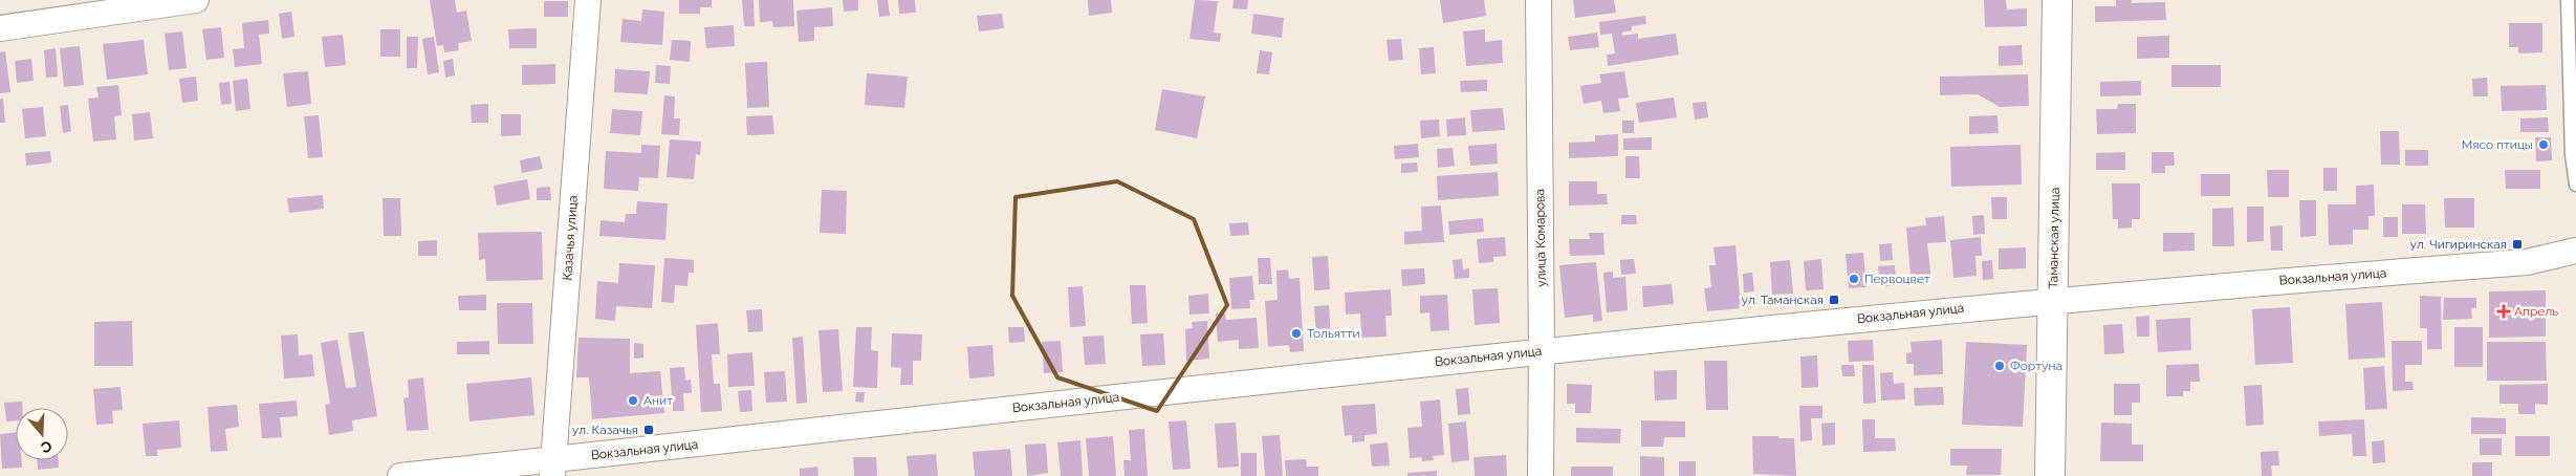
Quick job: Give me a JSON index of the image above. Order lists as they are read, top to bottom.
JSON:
{
  "streets": {
    "street": [
      "Казачья улица",
      "улица Комарова",
      "Таманская улица",
      "Вокзальная улица"
    ]
  },
  "crossings": [
    ["Казачья улица", "Вокзальная улица"],
    ["улица Комарова", "Вокзальная улица"],
    ["Таманская улица", "Вокзальная улица"]
  ],
  "places": {
    "other": [
      "Мясо птицы",
      "Первоцвет",
      "Тольятти",
      "Фортуна",
      "Анит"
    ],
    "transit": ["ул. Чигиринская", "ул. Таманская", "ул. Казачья"],
    "health": ["Апрель"]
  },
  "north": "bottom"
}
